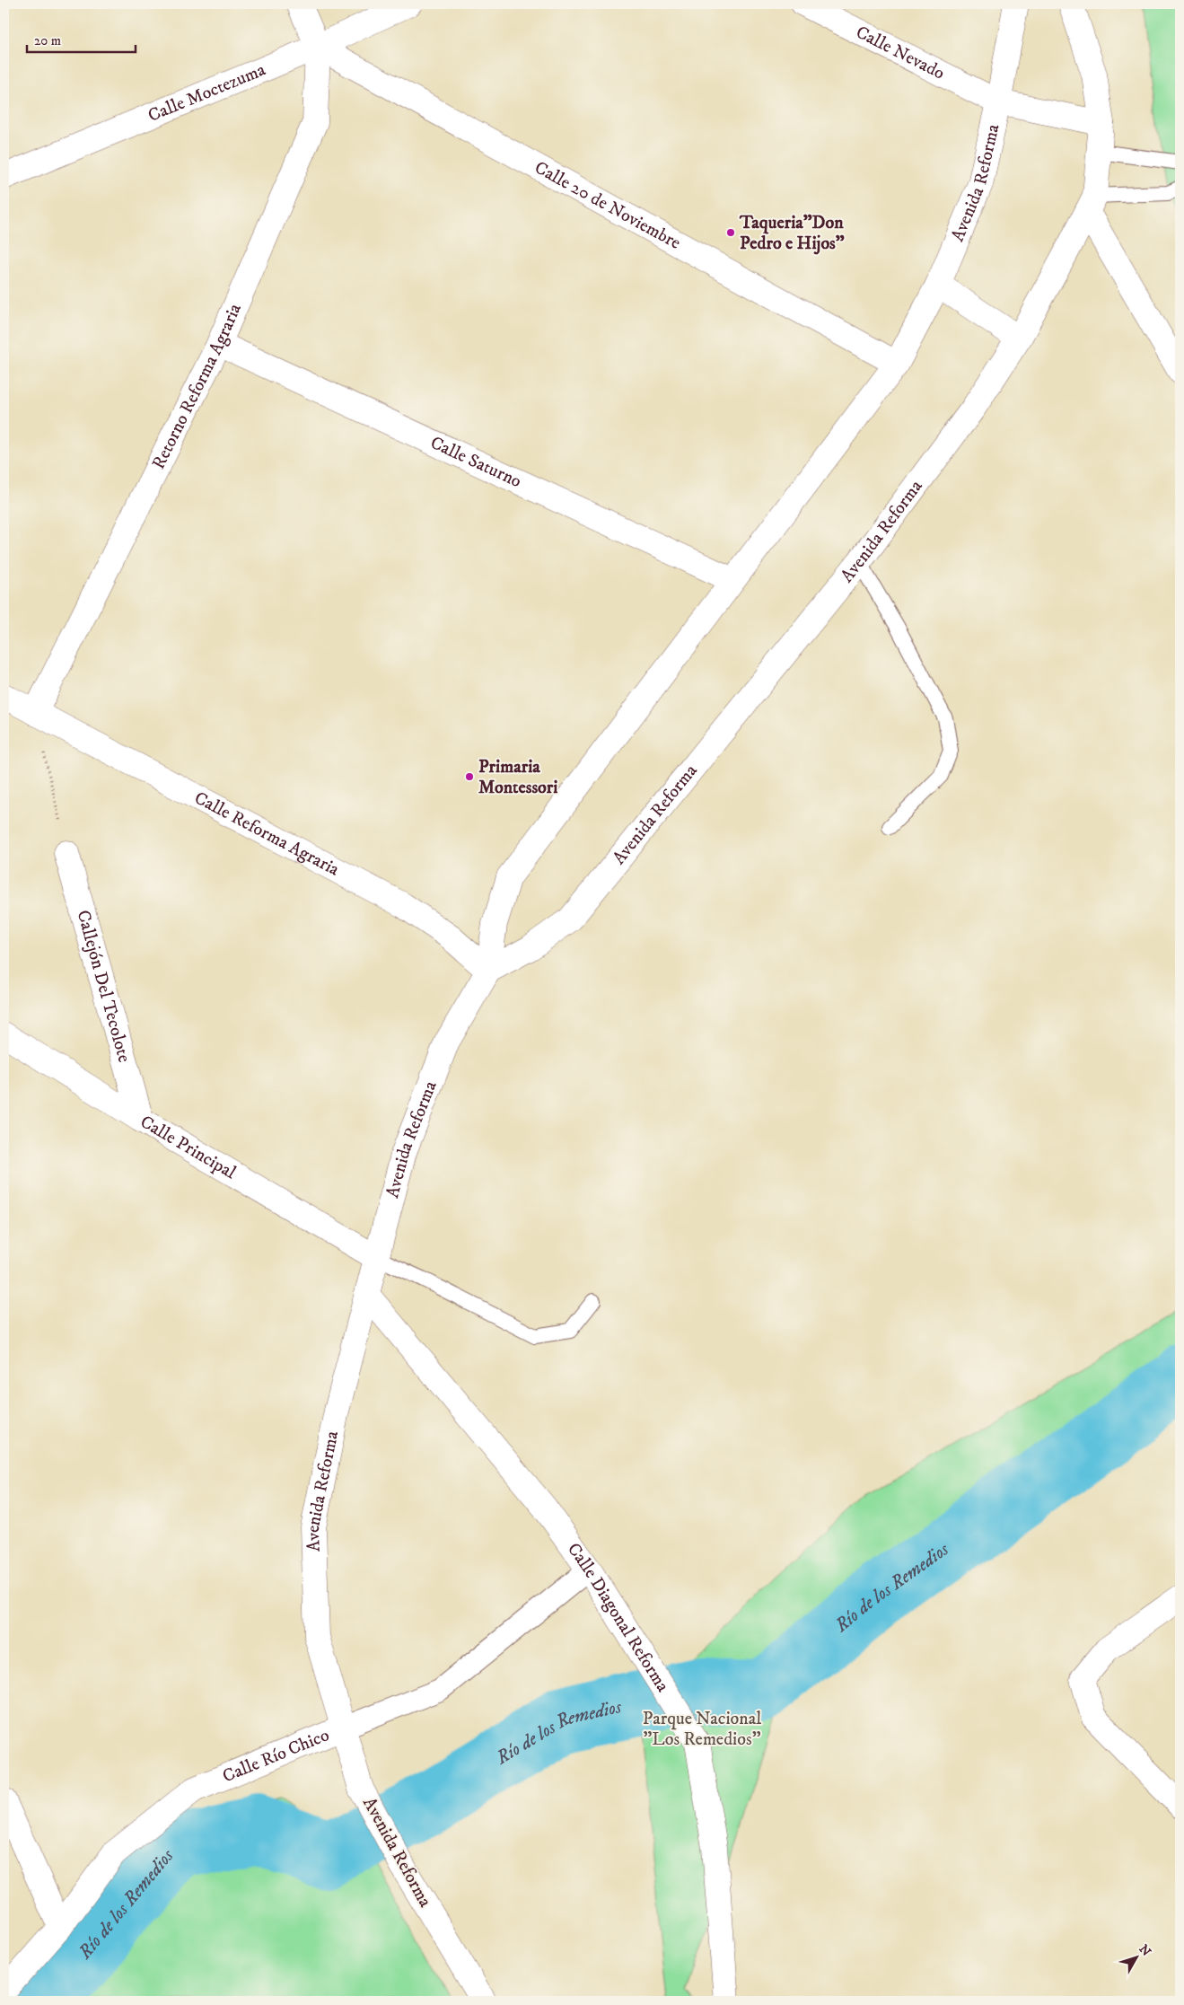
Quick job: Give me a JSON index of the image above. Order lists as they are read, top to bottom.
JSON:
{
  "streets": {
    "street": [
      "Calle Nevado",
      "Calle Moctezuma",
      "Avenida Reforma",
      "Calle 20 de Noviembre",
      "Retorno Reforma Agraria",
      "Calle Saturno",
      "Calle Reforma Agraria",
      "Callejón Del Tecolote",
      "Calle Principal",
      "Calle Diagonal Reforma",
      "Calle Río Chico"
    ]
  },
  "crossings": [
    ["Calle Nevado", "Avenida Reforma"],
    ["Calle Moctezuma", "Calle 20 de Noviembre"],
    ["Calle Moctezuma", "Retorno Reforma Agraria"],
    ["Avenida Reforma", "Calle 20 de Noviembre"],
    ["Avenida Reforma", "Calle Saturno"],
    ["Avenida Reforma", "Calle Reforma Agraria"],
    ["Avenida Reforma", "Calle Principal"],
    ["Avenida Reforma", "Calle Diagonal Reforma"],
    ["Avenida Reforma", "Calle Río Chico"],
    ["Calle 20 de Noviembre", "Retorno Reforma Agraria"],
    ["Retorno Reforma Agraria", "Calle Saturno"],
    ["Retorno Reforma Agraria", "Calle Reforma Agraria"],
    ["Callejón Del Tecolote", "Calle Principal"],
    ["Calle Diagonal Reforma", "Calle Río Chico"]
  ],
  "water": ["Río de los Remedios"],
  "parks": ["Parque Nacional \"Los Remedios\""],
  "places": ["Taqueria\"Don Pedro e Hijos\"", "Primaria Montessori"],
  "scale_bar": "20 m",
  "north": "top right"
}
